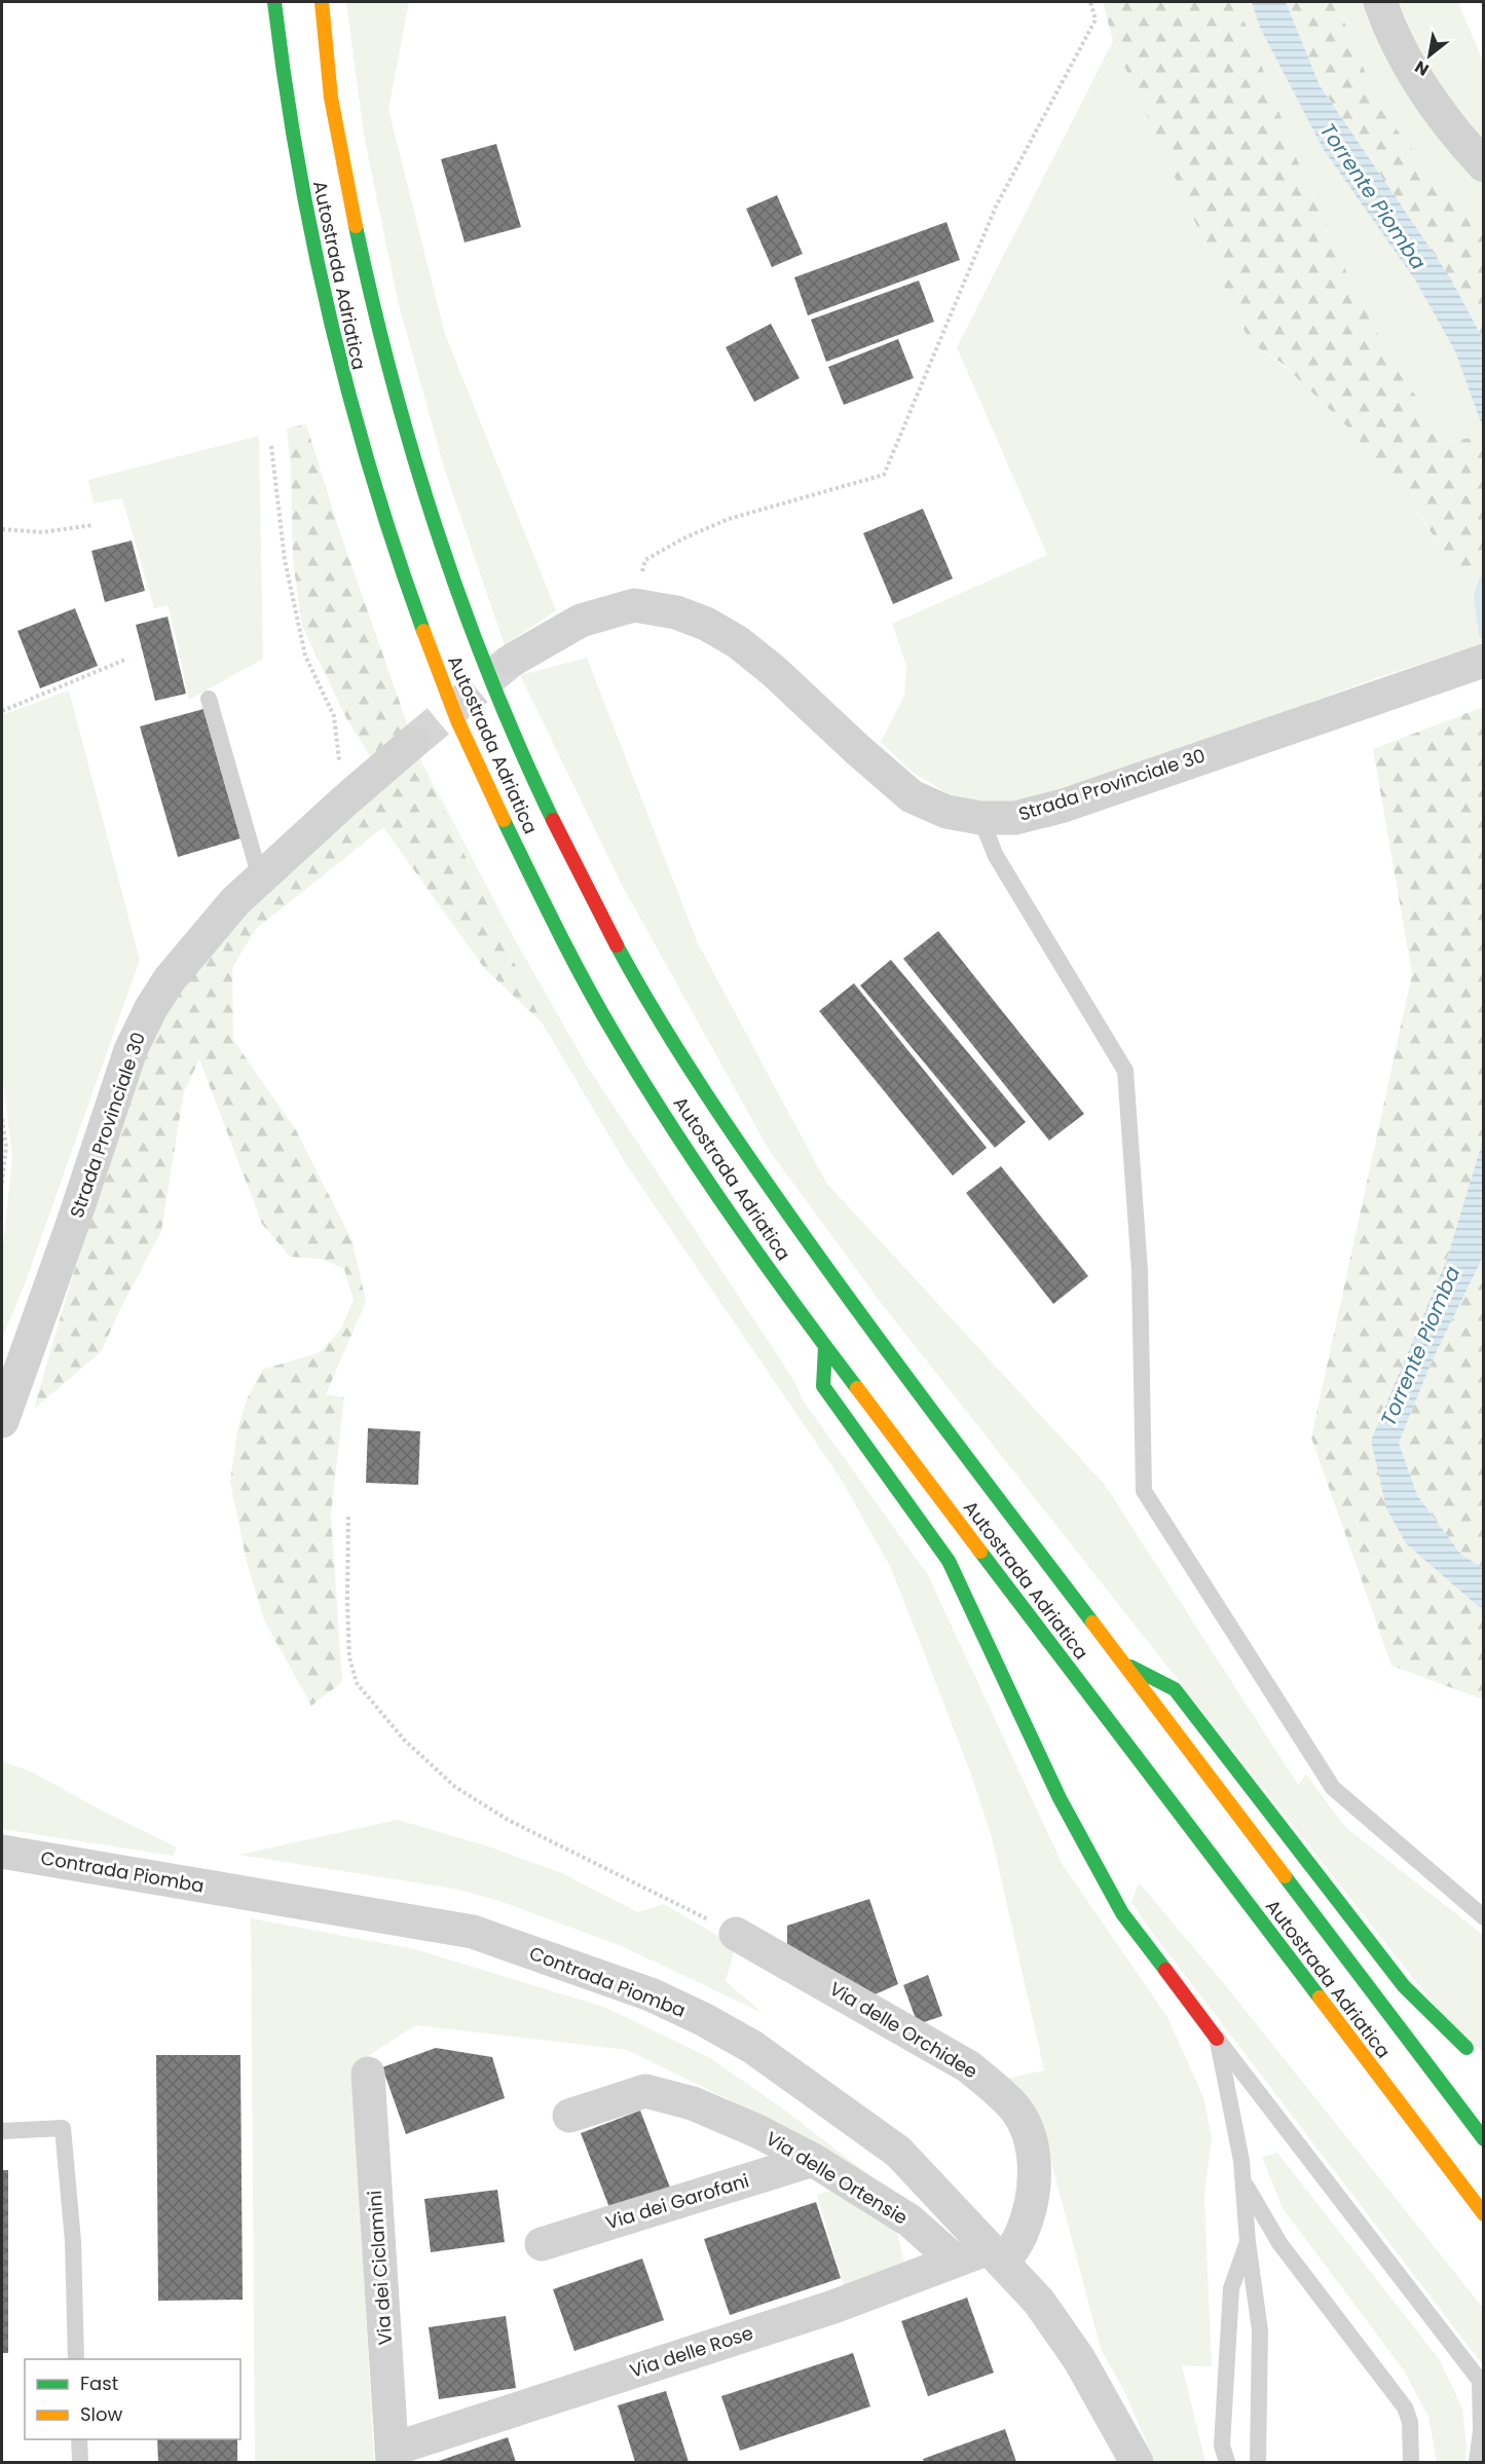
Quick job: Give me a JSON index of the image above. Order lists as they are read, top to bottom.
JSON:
{
  "streets": {
    "highway": ["Autostrada Adriatica"],
    "street": [
      "Strada Provinciale 30",
      "Contrada Piomba",
      "Via delle Orchidee",
      "Via delle Ortensie",
      "Via dei Garofani",
      "Via dei Ciclamini",
      "Via delle Rose"
    ]
  },
  "crossings": [
    ["Contrada Piomba", "Via delle Orchidee"],
    ["Contrada Piomba", "Via delle Rose"],
    ["Via delle Orchidee", "Via delle Rose"],
    ["Via delle Ortensie", "Via dei Garofani"],
    ["Via delle Ortensie", "Via delle Rose"],
    ["Via dei Ciclamini", "Via delle Rose"]
  ],
  "water": ["Torrente Piomba"],
  "legend": ["Fast", "Slow"],
  "north": "bottom left"
}
